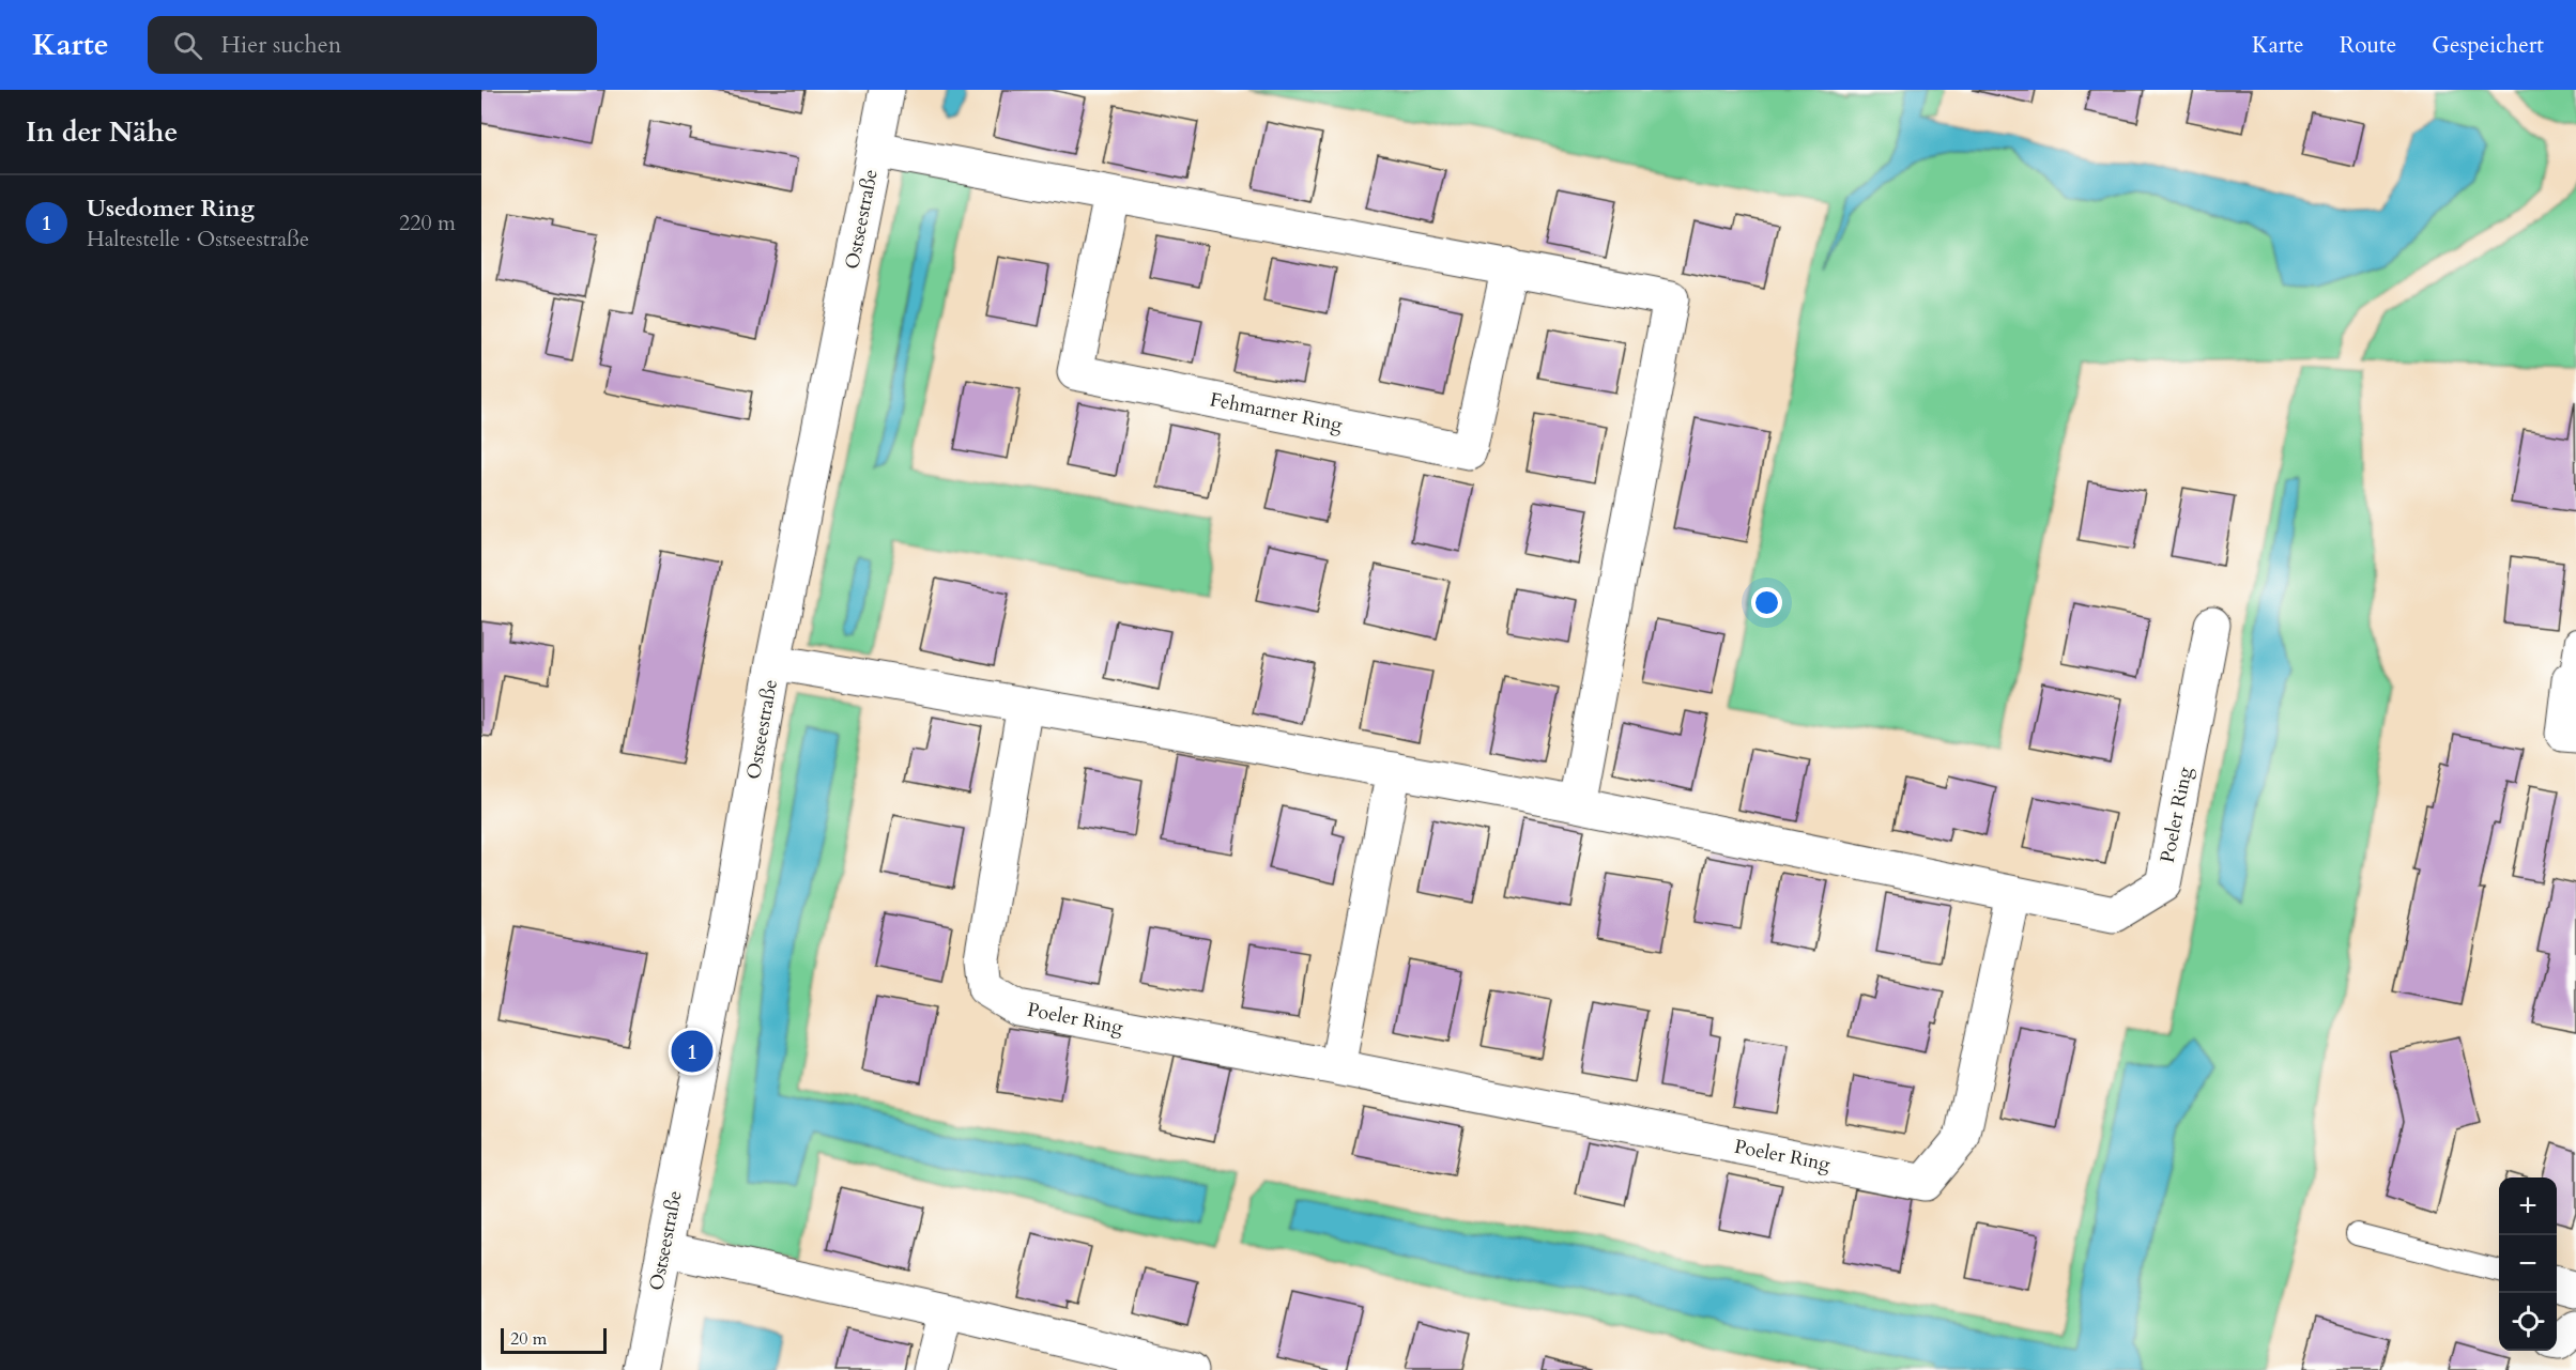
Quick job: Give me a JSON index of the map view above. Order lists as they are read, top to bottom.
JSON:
{
  "streets": {
    "street": ["Ostseestraße", "Fehmarner Ring", "Poeler Ring"]
  },
  "crossings": [
    ["Ostseestraße", "Poeler Ring"]
  ],
  "scale_bar": "20 m",
  "page": {
    "header": "Karte",
    "search": "Hier suchen",
    "nav": ["Karte", "Route", "Gespeichert"],
    "heading": "In der Nähe",
    "list": [
      {
        "mark": "1",
        "name": "Usedomer Ring",
        "note": "Haltestelle · Ostseestraße",
        "value": "220 m"
      }
    ],
    "pins": "1",
    "map_buttons": ["+", "−"],
    "scale": "20 m"
  }
}
